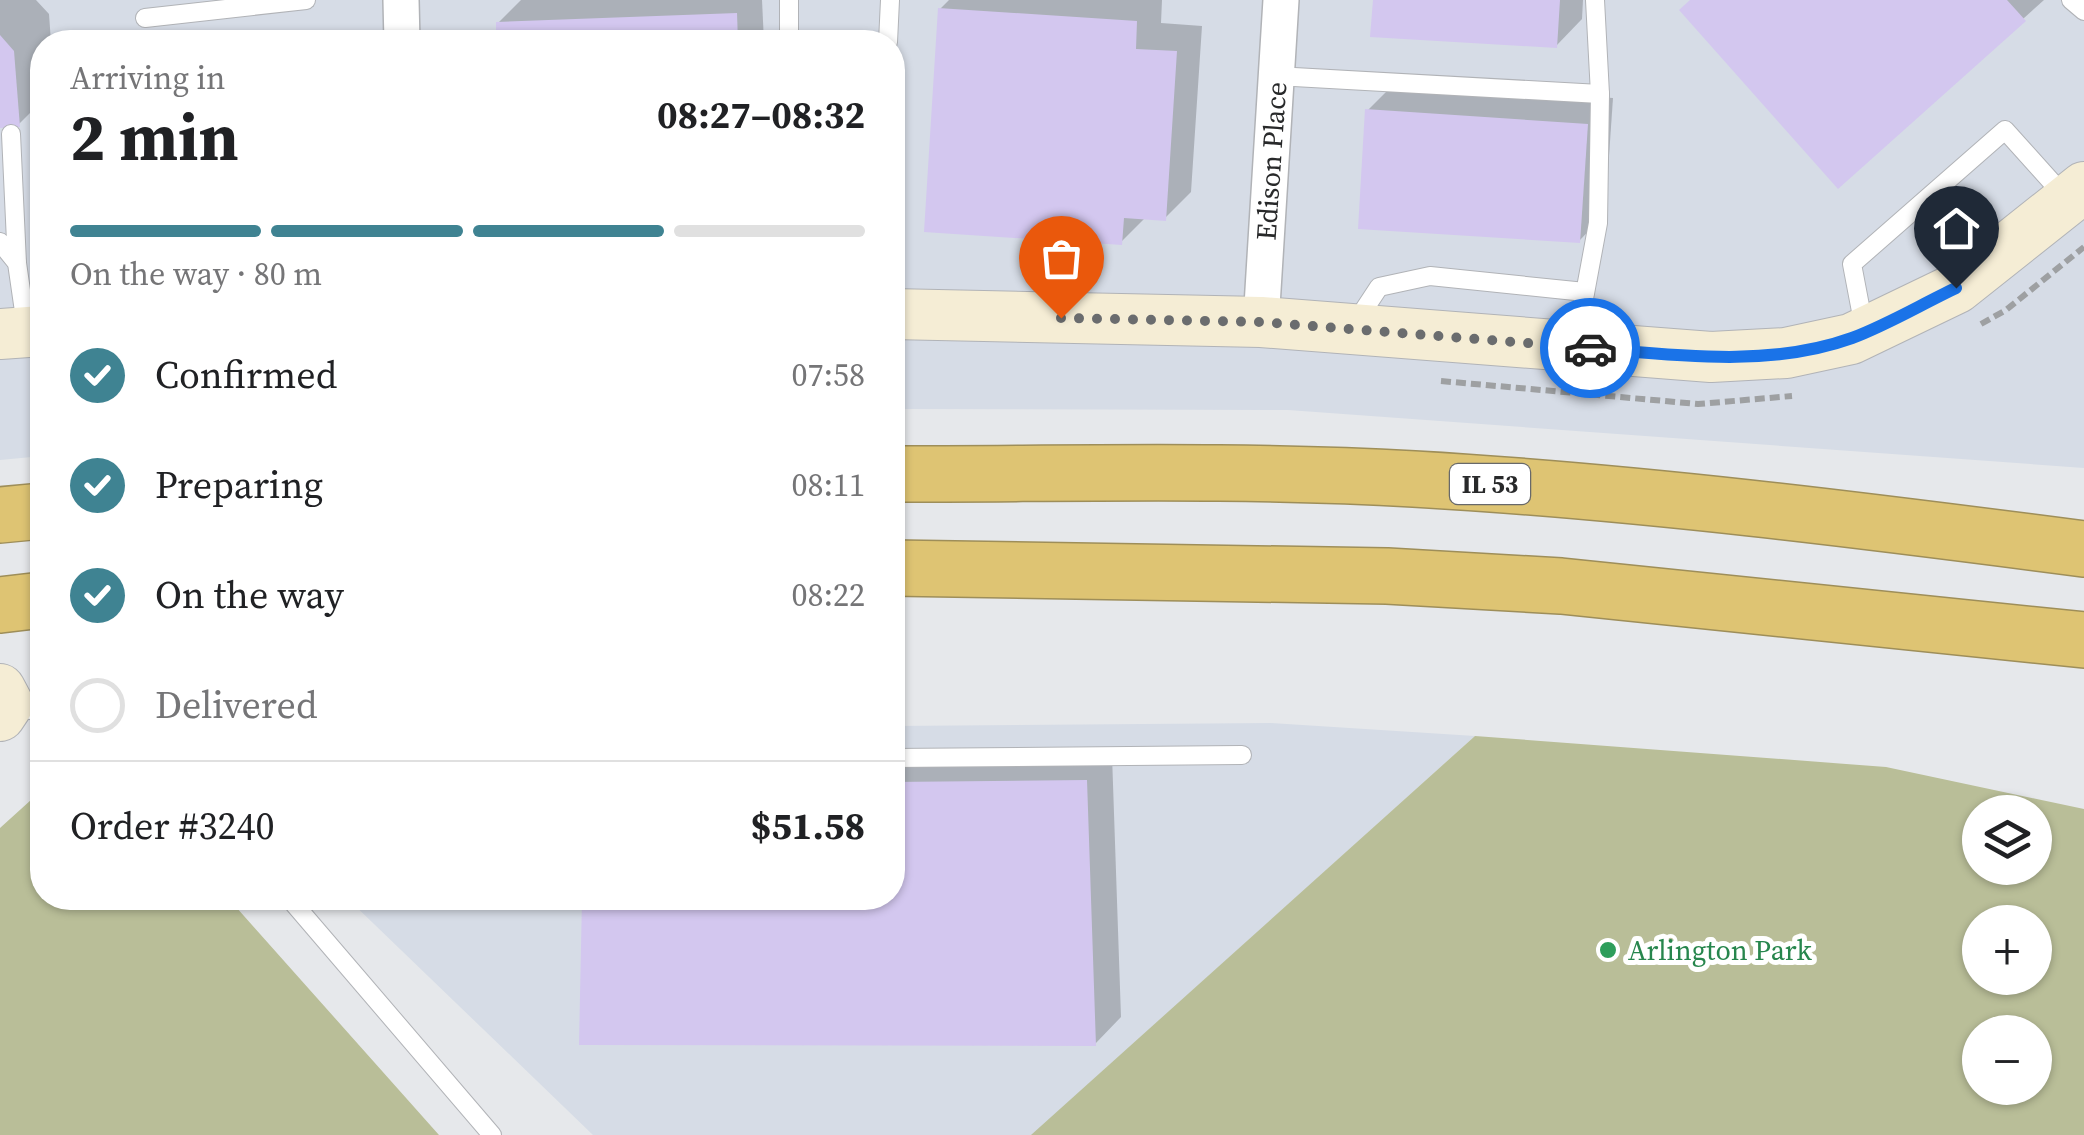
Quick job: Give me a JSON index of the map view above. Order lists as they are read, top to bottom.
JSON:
{
  "streets": {
    "highway": ["IL 53"],
    "street": ["Edison Place"]
  },
  "places": ["Arlington Park"],
  "page": {
    "heading": ["2 min", "Arriving in", "08:27–08:32"],
    "panel": ["Order #3240", "$51.58"],
    "bar": "On the way · 80 m",
    "list": [
      ["Confirmed", "07:58"],
      ["Preparing", "08:11"],
      ["On the way", "08:22"],
      "Delivered"
    ],
    "map_buttons": ["+", "−"]
  }
}
